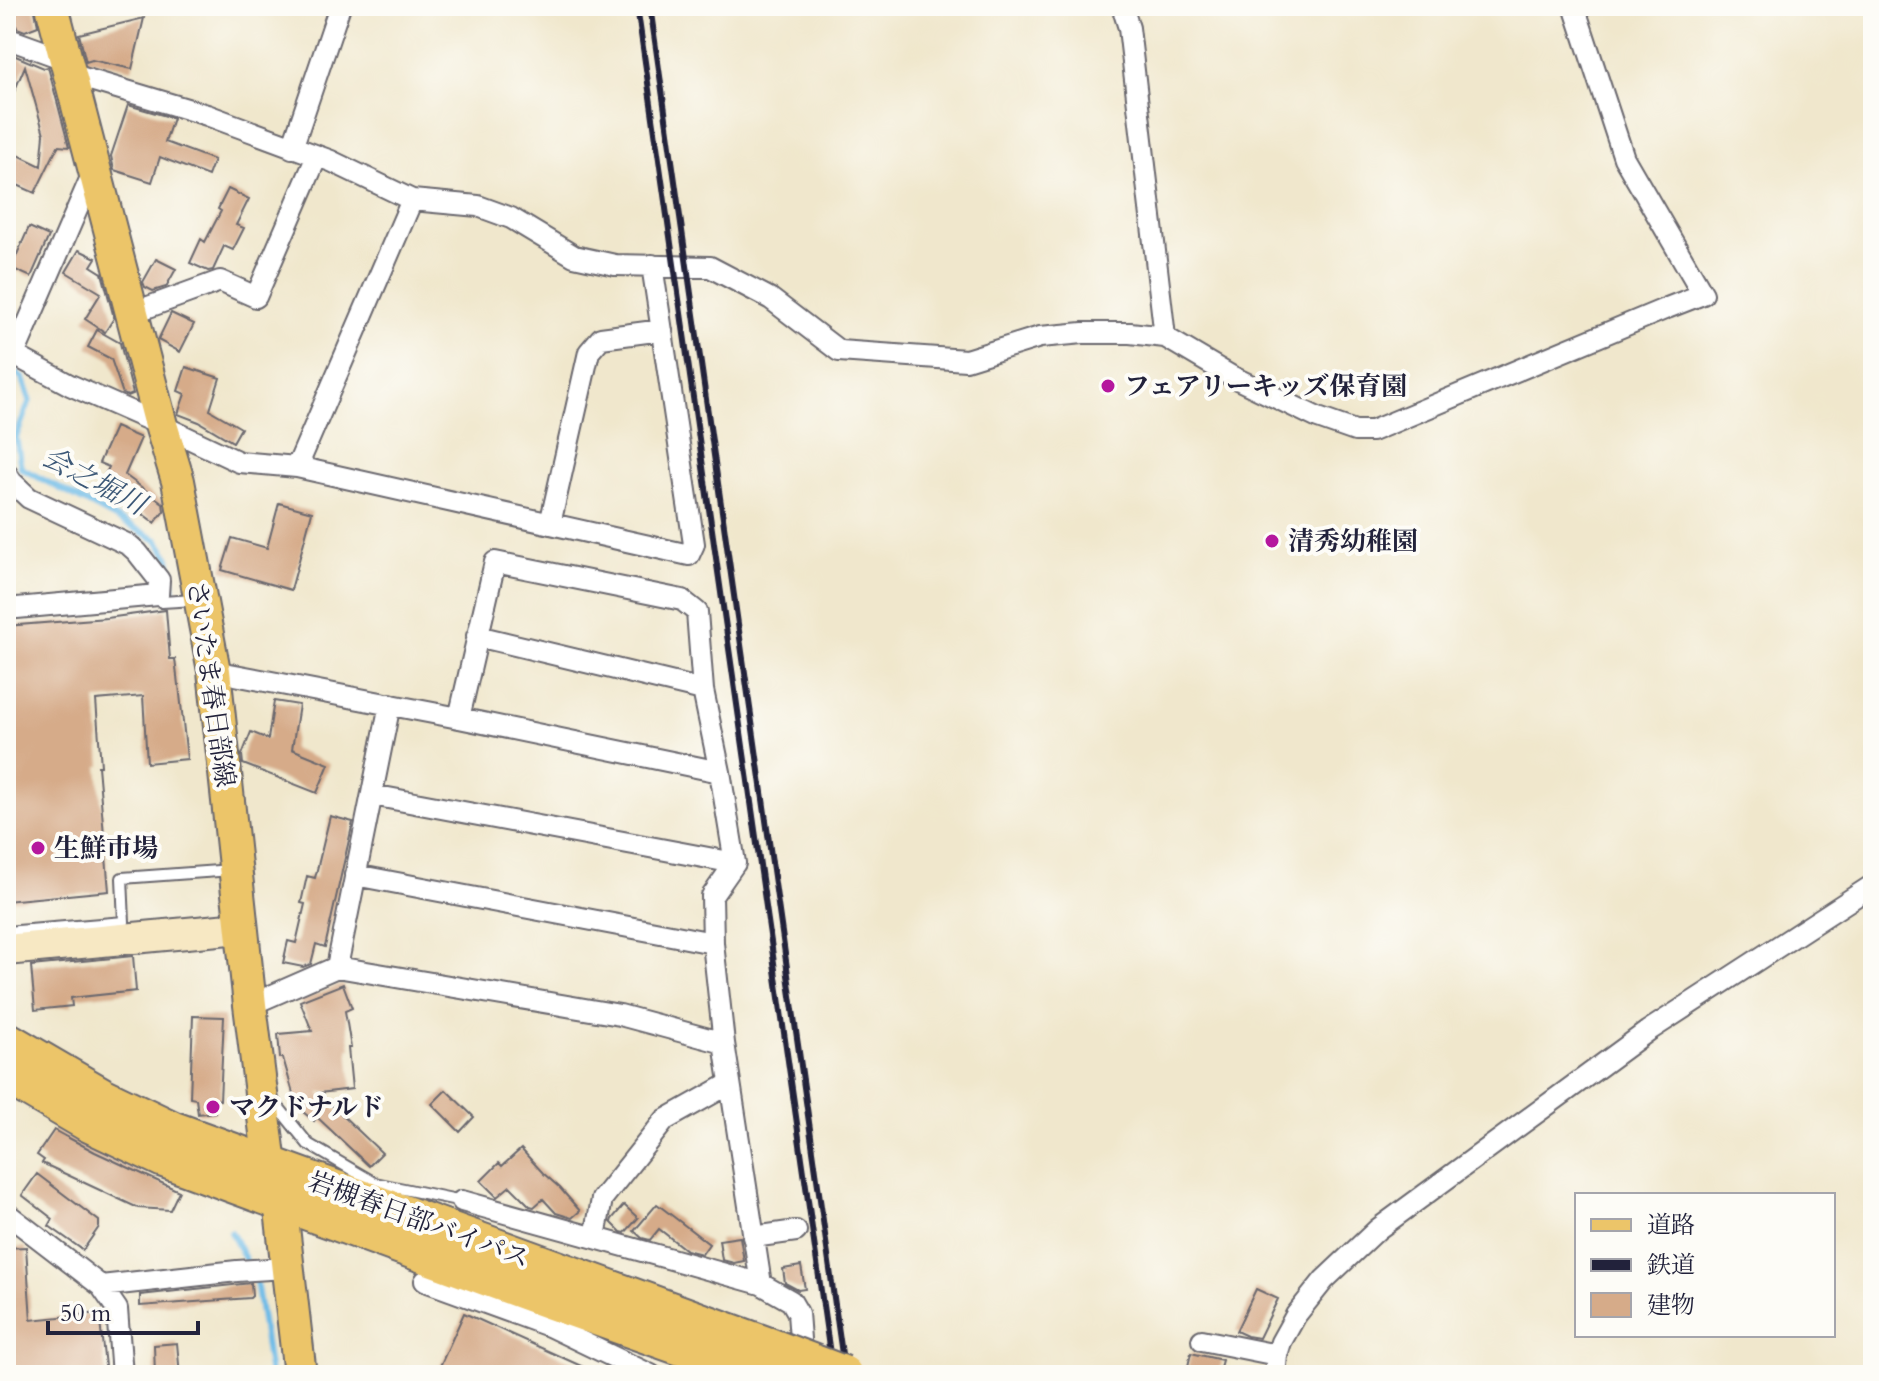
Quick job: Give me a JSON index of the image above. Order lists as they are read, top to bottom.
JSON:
{
  "streets": {
    "highway": ["岩槻春日部バイパス"],
    "main road": ["さいたま春日部線"]
  },
  "crossings": [
    ["さいたま春日部線", "岩槻春日部バイパス"]
  ],
  "water": ["会之堀川"],
  "places": [
    "フェアリーキッズ保育園",
    "清秀幼稚園",
    "生鮮市場",
    "マクドナルド"
  ],
  "legend": ["道路", "鉄道", "建物"],
  "scale_bar": "50 m"
}
